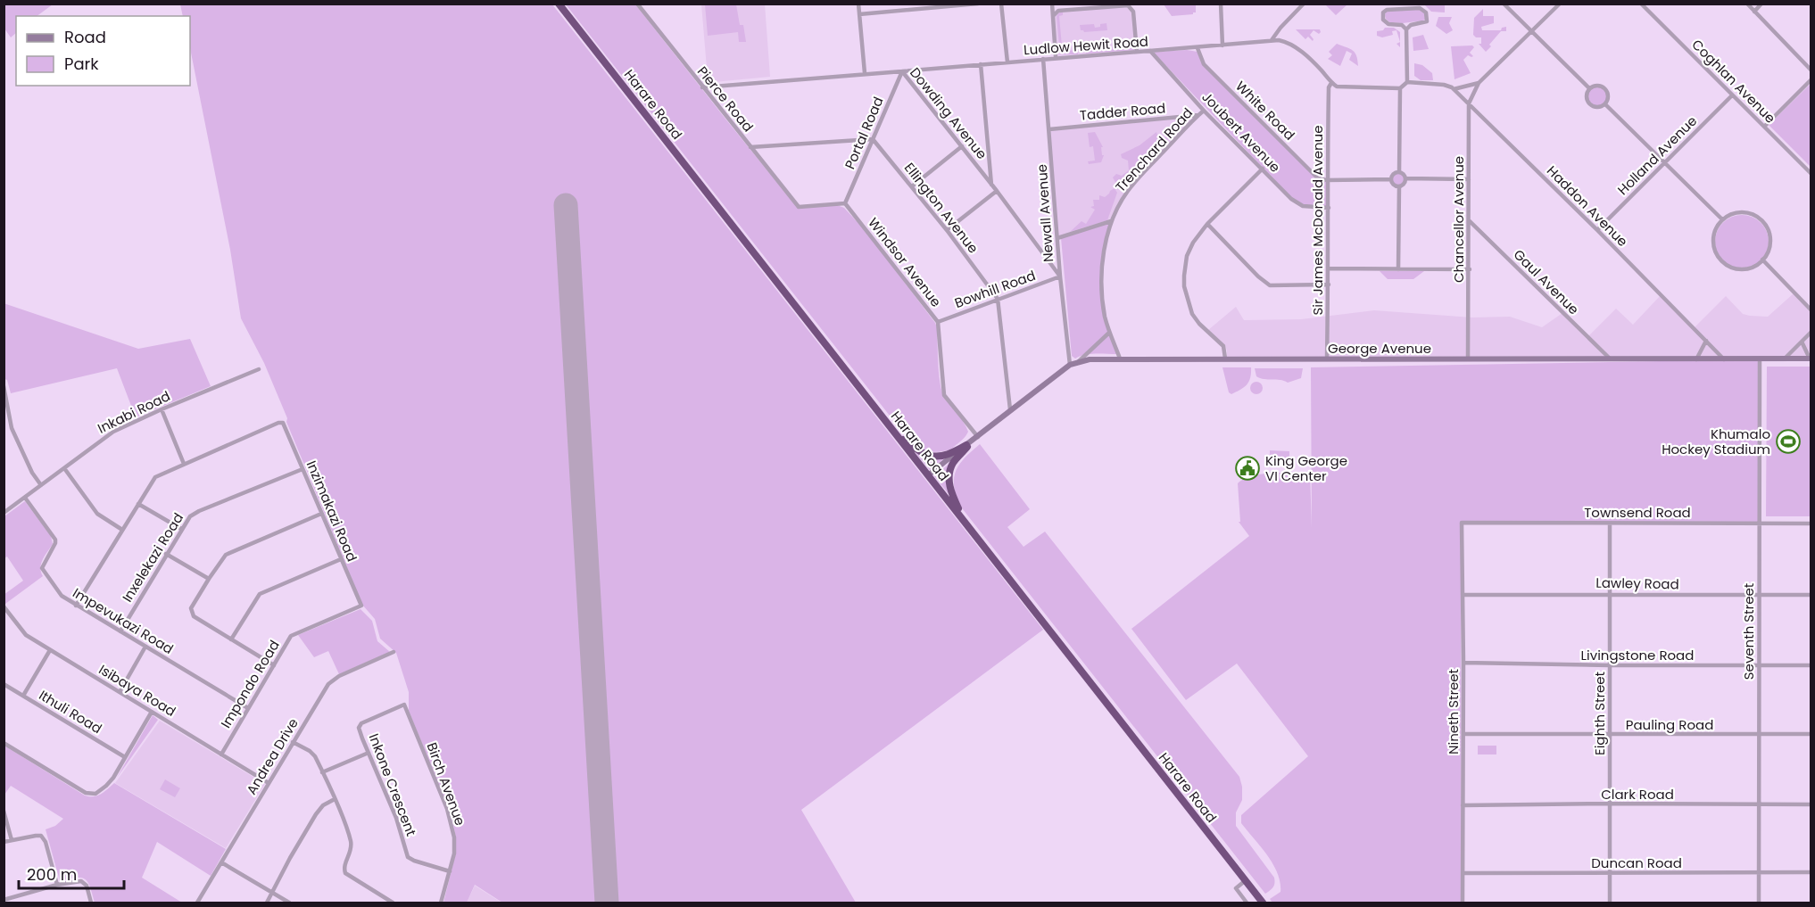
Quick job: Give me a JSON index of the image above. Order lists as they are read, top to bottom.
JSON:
{
  "streets": {
    "highway": ["Harare Road"],
    "main road": ["George Avenue"],
    "street": [
      "Ludlow Hewit Road",
      "Coghlan Avenue",
      "Pierce Road",
      "White Road",
      "Tadder Road",
      "Dowding Avenue",
      "Joubert Avenue",
      "Portal Road",
      "Trenchard Road",
      "Holland Avenue",
      "Haddon Avenue",
      "Ellington Avenue",
      "Newall Avenue",
      "Chancellor Avenue",
      "Sir James McDonald Avenue",
      "Windsor Avenue",
      "Gaul Avenue",
      "Bowhill Road",
      "Inkabi Road",
      "Inzimakazi Road",
      "Townsend Road",
      "Inxelekazi Road",
      "Lawley Road",
      "Impevukazi Road",
      "Seventh Street",
      "Livingstone Road",
      "Impondo Road",
      "Isibaya Road",
      "Ithuli Road",
      "Nineth Street",
      "Eighth Street",
      "Pauling Road",
      "Andrea Drive",
      "Birch Avenue",
      "Inkone Crescent",
      "Clark Road",
      "Duncan Road"
    ]
  },
  "crossings": [
    ["Ludlow Hewit Road", "White Road"],
    ["Ludlow Hewit Road", "Dowding Avenue"],
    ["Ludlow Hewit Road", "Joubert Avenue"],
    ["Ludlow Hewit Road", "Portal Road"],
    ["Ludlow Hewit Road", "Newall Avenue"],
    ["Coghlan Avenue", "Holland Avenue"],
    ["Pierce Road", "Dowding Avenue"],
    ["Pierce Road", "Portal Road"],
    ["Pierce Road", "Windsor Avenue"],
    ["Harare Road", "George Avenue"],
    ["White Road", "Sir James McDonald Avenue"],
    ["Tadder Road", "Trenchard Road"],
    ["Tadder Road", "Newall Avenue"],
    ["Dowding Avenue", "Portal Road"],
    ["Dowding Avenue", "Newall Avenue"],
    ["Dowding Avenue", "Bowhill Road"],
    ["Joubert Avenue", "Trenchard Road"],
    ["Joubert Avenue", "Sir James McDonald Avenue"],
    ["Portal Road", "Ellington Avenue"],
    ["Portal Road", "Windsor Avenue"],
    ["Trenchard Road", "George Avenue"],
    ["Holland Avenue", "Haddon Avenue"],
    ["Haddon Avenue", "Chancellor Avenue"],
    ["Haddon Avenue", "George Avenue"],
    ["Ellington Avenue", "Bowhill Road"],
    ["Newall Avenue", "Bowhill Road"],
    ["Newall Avenue", "George Avenue"],
    ["Chancellor Avenue", "Gaul Avenue"],
    ["Chancellor Avenue", "George Avenue"],
    ["Sir James McDonald Avenue", "George Avenue"],
    ["Windsor Avenue", "Bowhill Road"],
    ["Windsor Avenue", "George Avenue"],
    ["Gaul Avenue", "George Avenue"],
    ["George Avenue", "Seventh Street"],
    ["Inkabi Road", "Impevukazi Road"],
    ["Inzimakazi Road", "Inxelekazi Road"],
    ["Inzimakazi Road", "Impondo Road"],
    ["Townsend Road", "Seventh Street"],
    ["Townsend Road", "Nineth Street"],
    ["Townsend Road", "Eighth Street"],
    ["Inxelekazi Road", "Impevukazi Road"],
    ["Lawley Road", "Seventh Street"],
    ["Lawley Road", "Nineth Street"],
    ["Lawley Road", "Eighth Street"],
    ["Impevukazi Road", "Impondo Road"],
    ["Seventh Street", "Livingstone Road"],
    ["Seventh Street", "Pauling Road"],
    ["Seventh Street", "Clark Road"],
    ["Seventh Street", "Duncan Road"],
    ["Livingstone Road", "Nineth Street"],
    ["Livingstone Road", "Eighth Street"],
    ["Impondo Road", "Isibaya Road"],
    ["Isibaya Road", "Andrea Drive"],
    ["Nineth Street", "Pauling Road"],
    ["Nineth Street", "Clark Road"],
    ["Nineth Street", "Duncan Road"],
    ["Eighth Street", "Pauling Road"],
    ["Eighth Street", "Clark Road"],
    ["Eighth Street", "Duncan Road"],
    ["Birch Avenue", "Inkone Crescent"]
  ],
  "places": {
    "sports": ["Khumalo Hockey Stadium"],
    "public building": ["King George VI Center"]
  },
  "legend": ["Road", "Park"],
  "scale_bar": "200 m"
}
